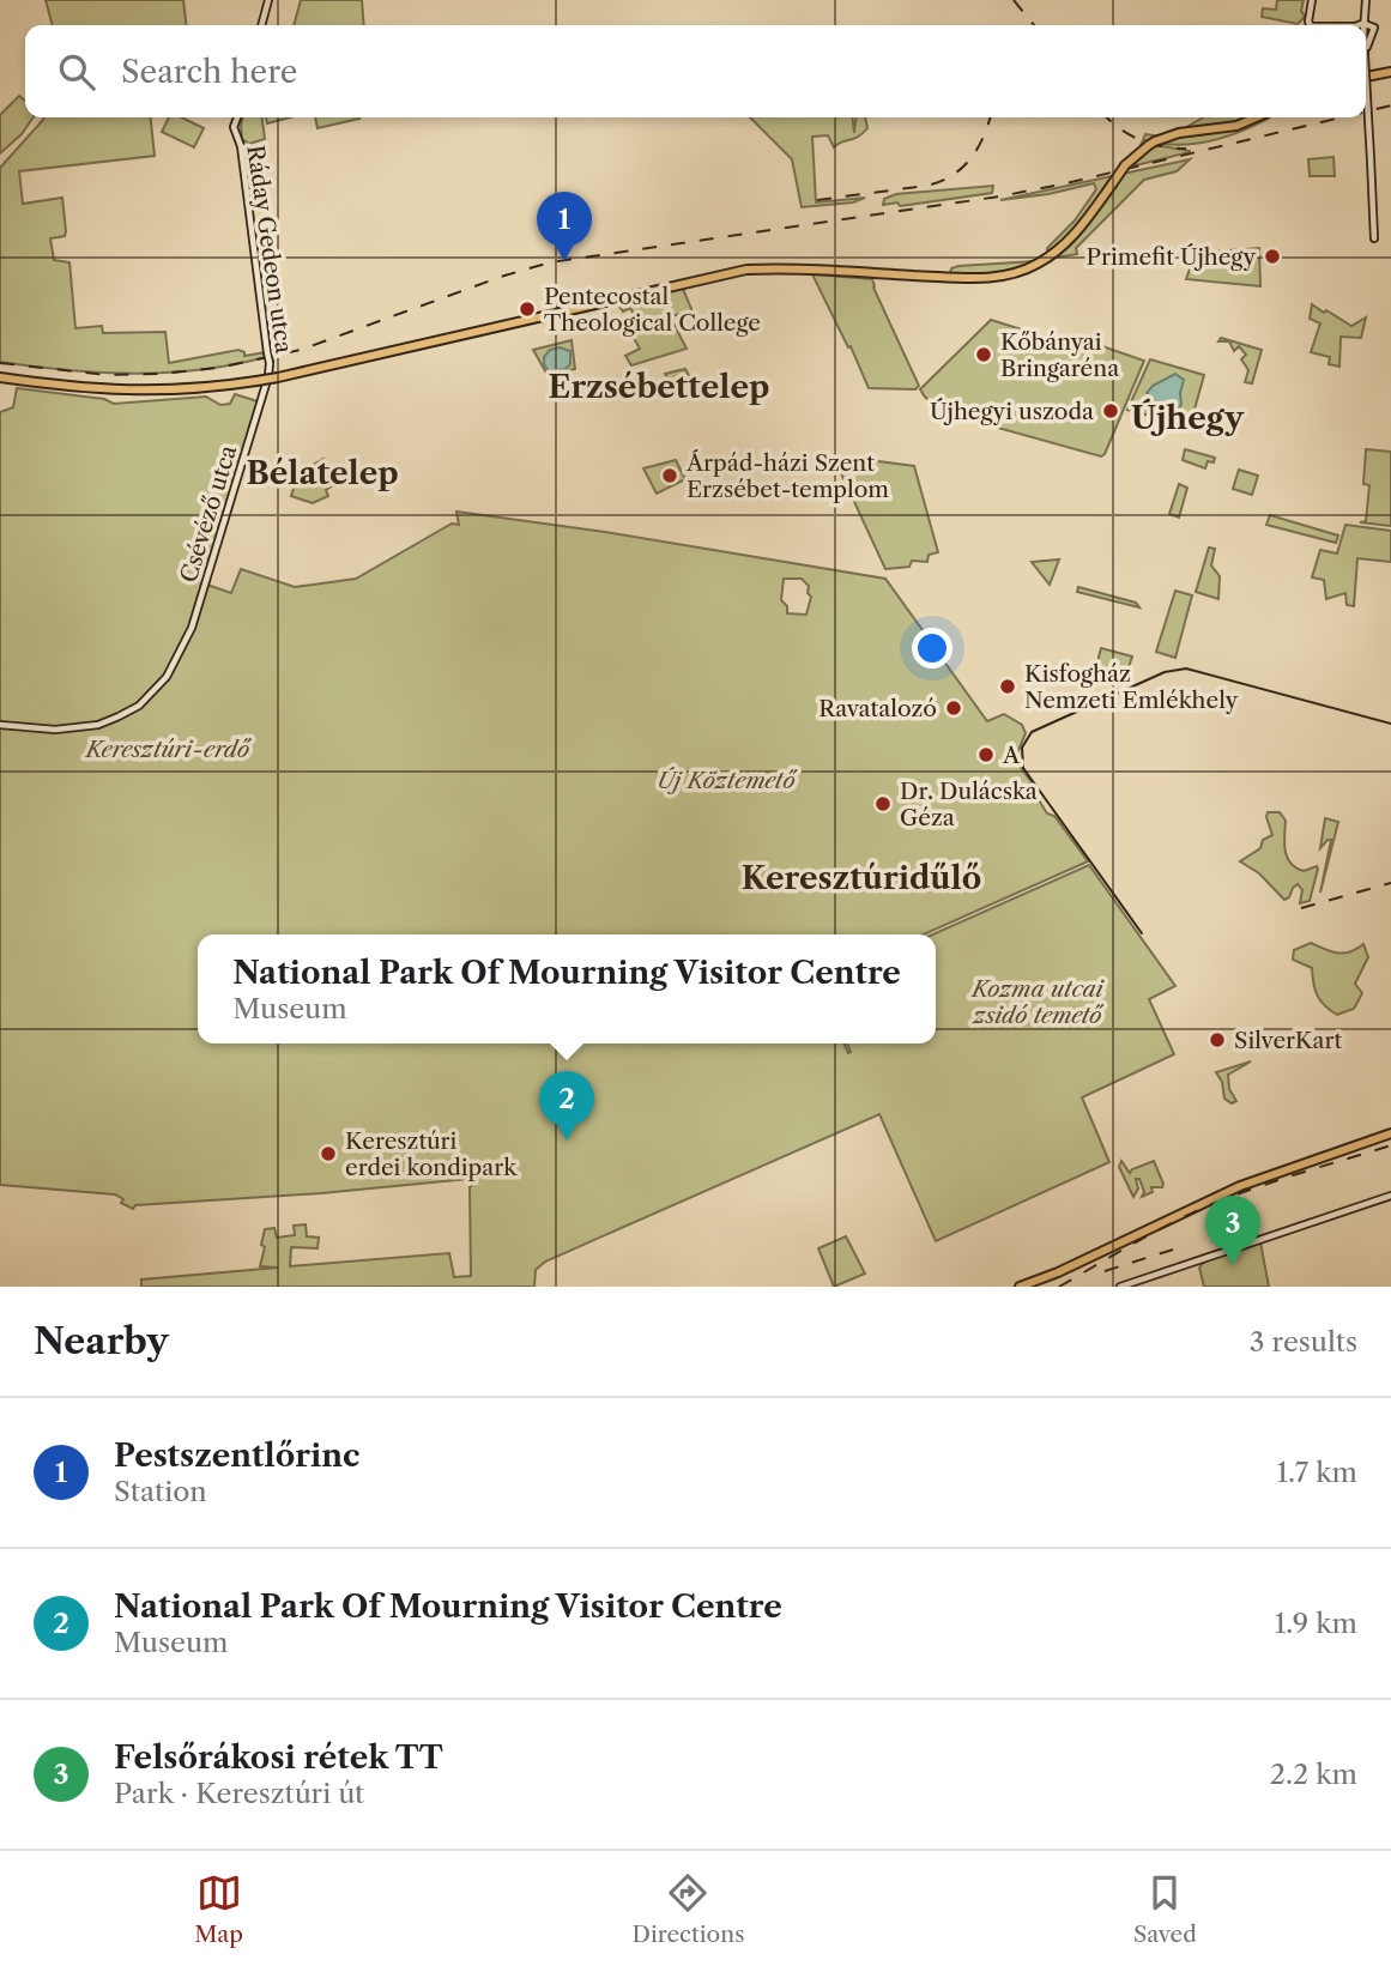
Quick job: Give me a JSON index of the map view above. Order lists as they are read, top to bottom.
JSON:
{
  "streets": {
    "main road": ["Ráday Gedeon utca", "Csévéző utca"]
  },
  "crossings": [
    ["Ráday Gedeon utca", "Csévéző utca"]
  ],
  "districts": [
    "Erzsébettelep",
    "Újhegy",
    "Bélatelep",
    "Keresztúridűlő"
  ],
  "parks": ["Keresztúri-erdő", "Új Köztemető", "Kozma utcai zsidó temető"],
  "places": [
    "Primefit Újhegy",
    "Pentecostal Theological College",
    "Kőbányai Bringaréna",
    "Újhegyi uszoda",
    "Árpád-házi Szent Erzsébet-templom",
    "Kisfogház Nemzeti Emlékhely",
    "Ravatalozó",
    "A",
    "Dr. Dulácska Géza",
    "SilverKart",
    "Keresztúri erdei kondipark"
  ],
  "page": {
    "search": "Search here",
    "pins": ["1", "2", "3"],
    "popup": ["National Park Of Mourning Visitor Centre", "Museum"],
    "heading": ["Nearby", "3 results"],
    "list": [
      {
        "mark": "1",
        "name": "Pestszentlőrinc",
        "note": "Station",
        "value": "1.7 km"
      },
      {
        "mark": "2",
        "name": "National Park Of Mourning Visitor Centre",
        "note": "Museum",
        "value": "1.9 km"
      },
      {
        "mark": "3",
        "name": "Felsőrákosi rétek TT",
        "note": "Park · Keresztúri út",
        "value": "2.2 km"
      }
    ],
    "nav": ["Map", "Directions", "Saved"]
  }
}
